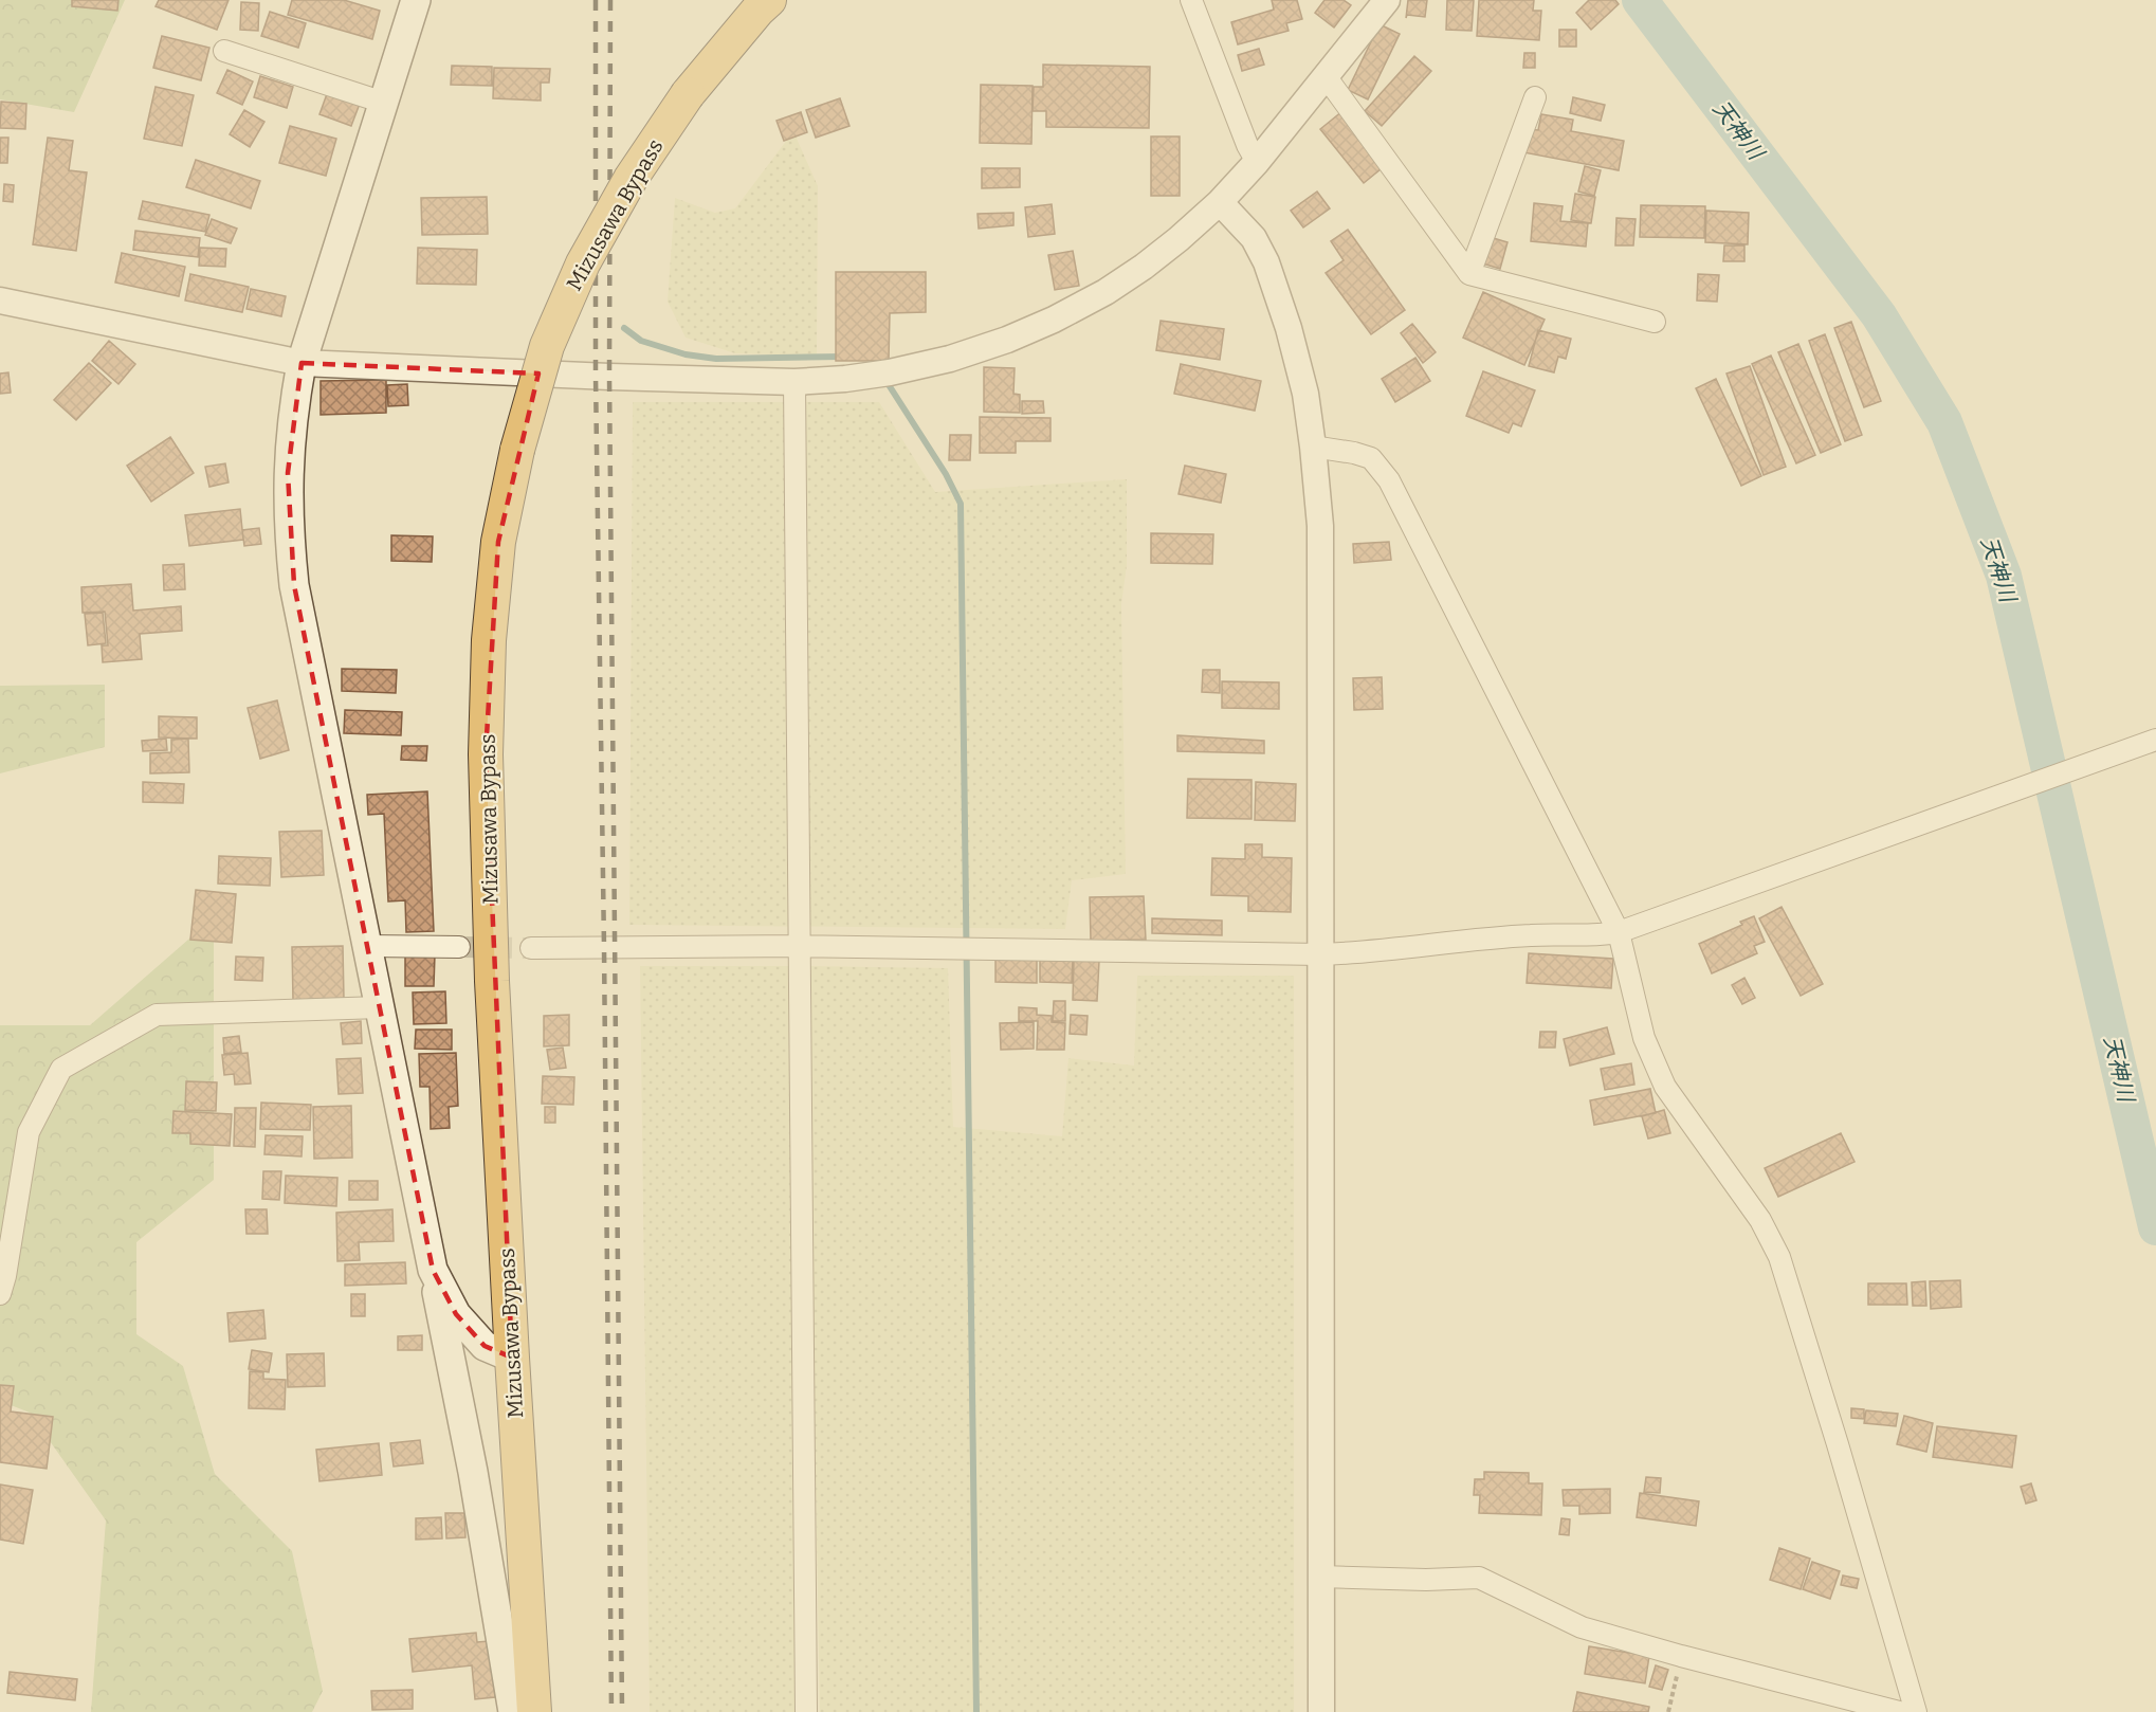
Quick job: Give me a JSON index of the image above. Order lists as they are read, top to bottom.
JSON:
{
  "streets": {
    "highway": ["Mizusawa Bypass"]
  },
  "water": ["天神川"]
}
